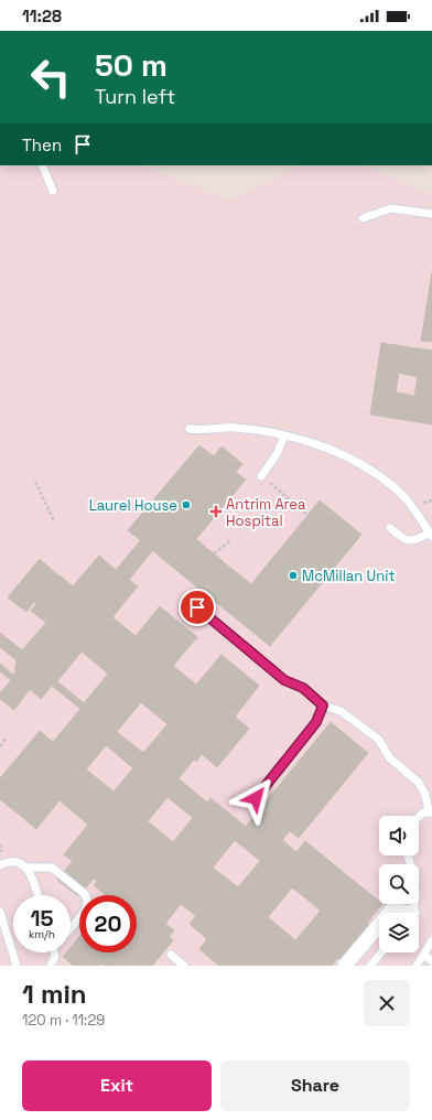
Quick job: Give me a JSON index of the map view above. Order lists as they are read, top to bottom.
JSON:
{
  "places": {
    "other": ["Laurel House", "McMillan Unit"],
    "health": ["Antrim Area Hospital"]
  },
  "page": {
    "status": "11:28",
    "turn": ["50 m", "Turn left"],
    "then": "Then",
    "speed": "15 km/h",
    "limit": "20",
    "heading": ["1 min", "120 m · 11:29"],
    "buttons": ["Exit", "Share"]
  }
}
